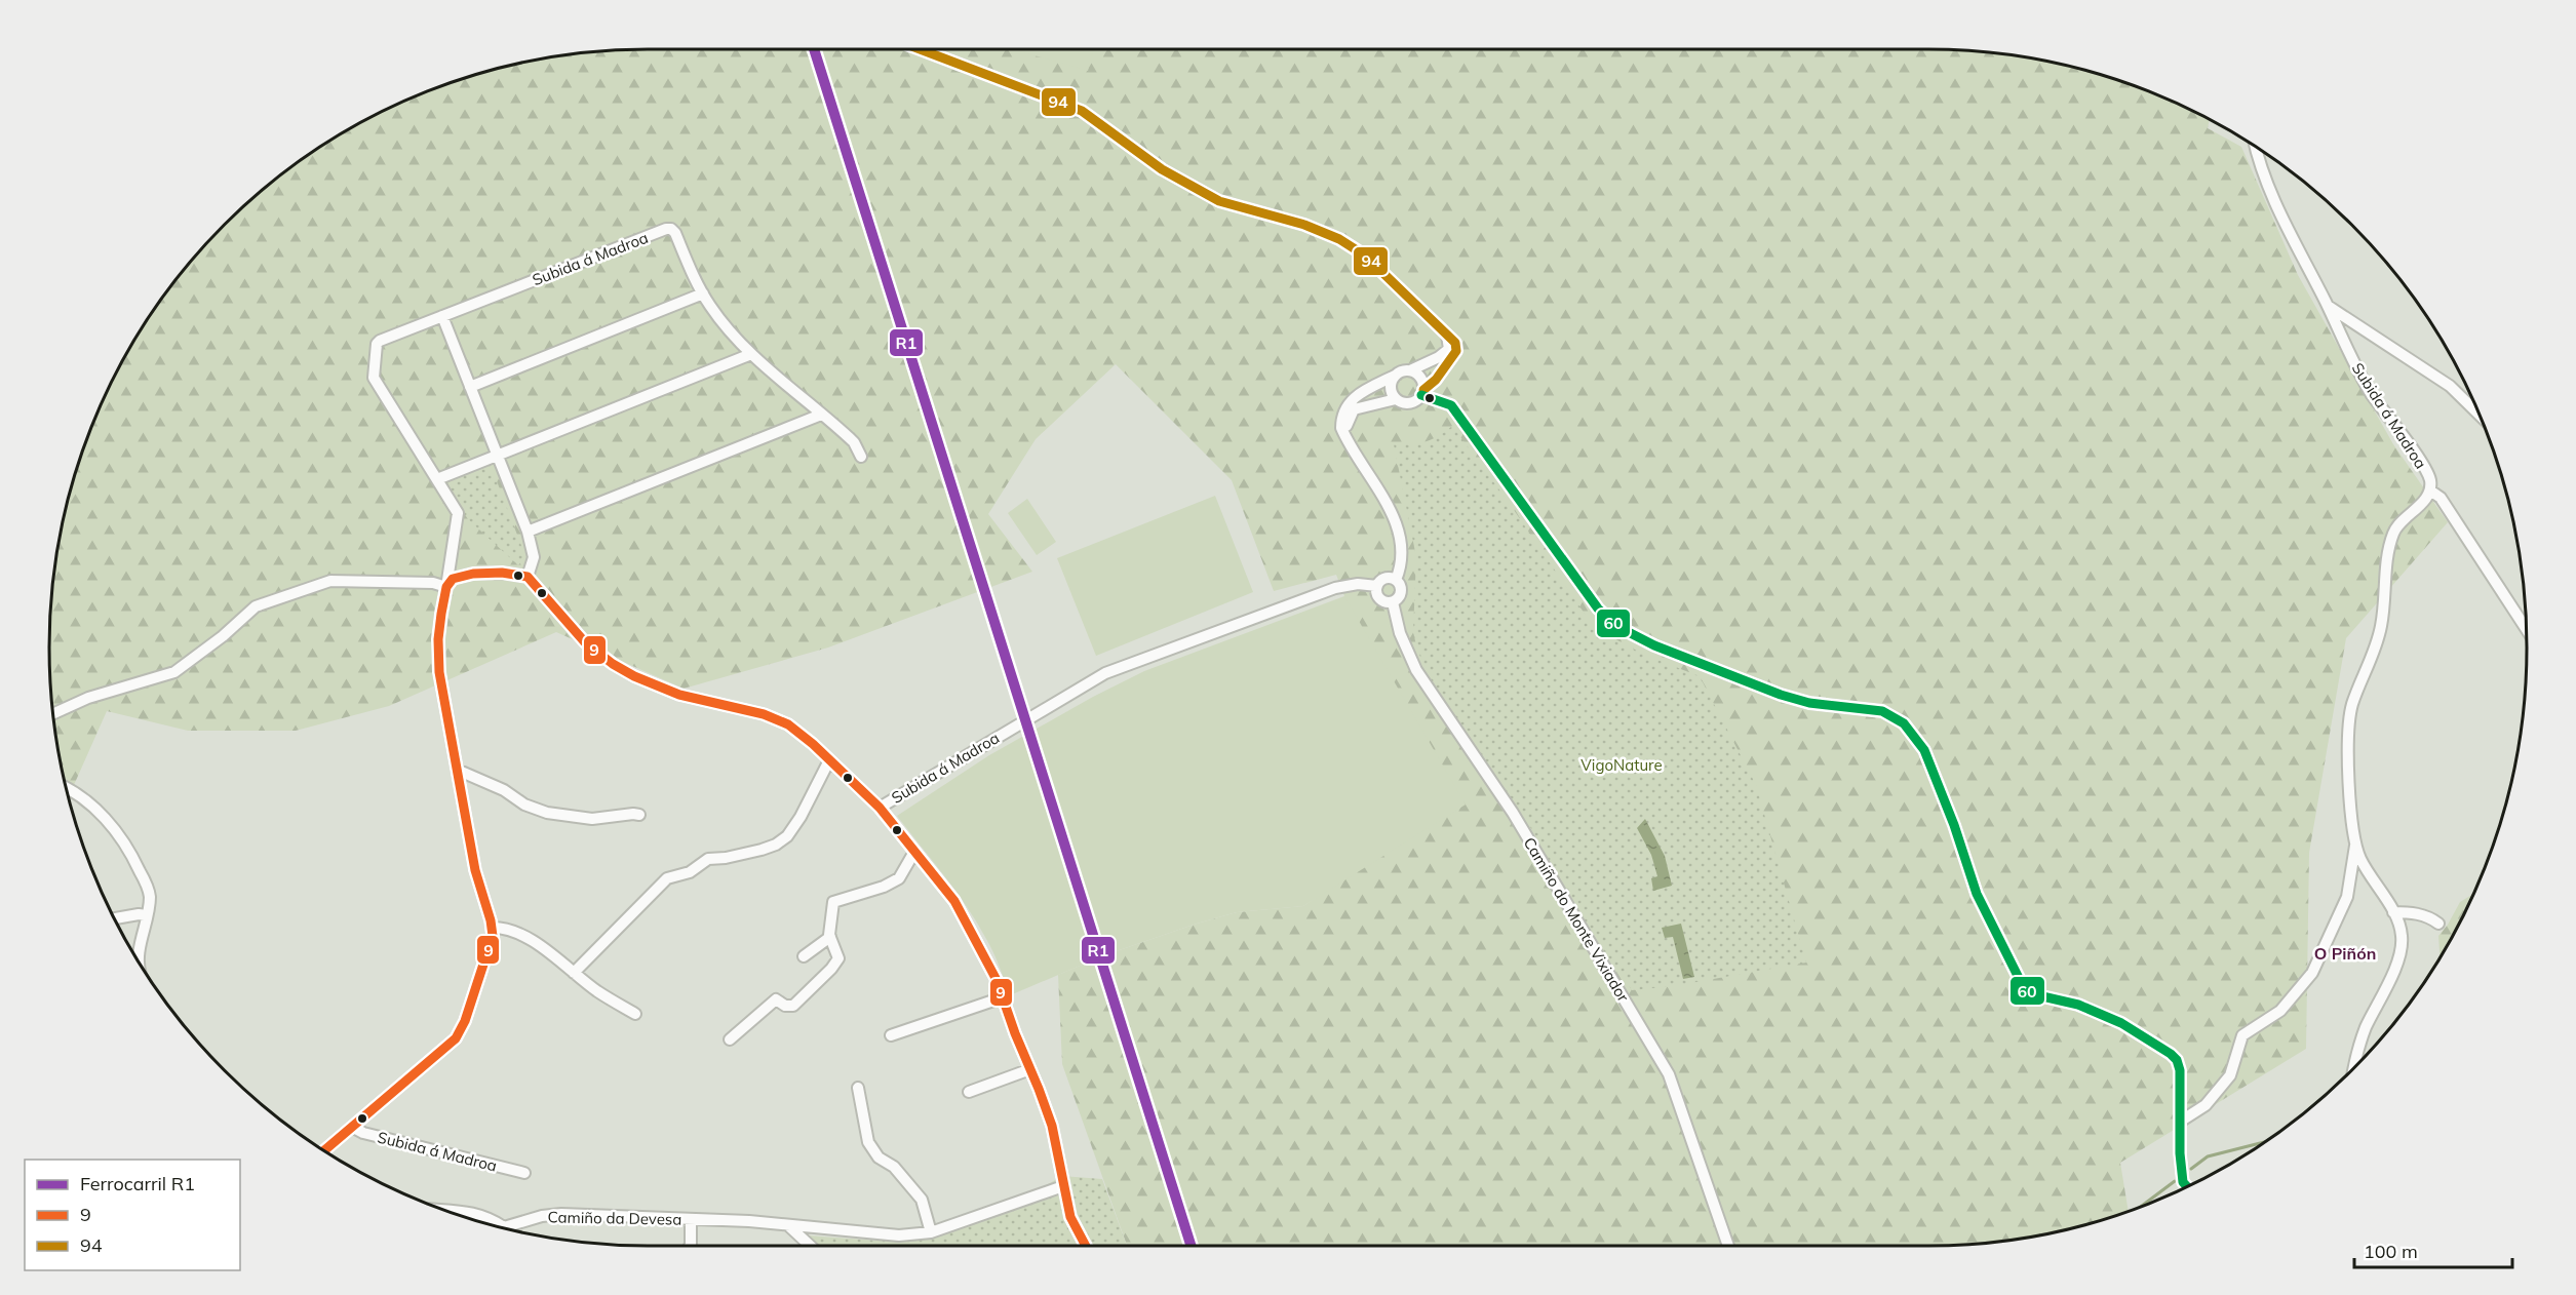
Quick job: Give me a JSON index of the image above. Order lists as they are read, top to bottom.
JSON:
{
  "streets": {
    "street": ["Subida á Madroa", "Camiño do Monte Vixiador", "Camiño da Devesa"]
  },
  "crossings": [
    ["Subida á Madroa", "Camiño do Monte Vixiador"]
  ],
  "districts": ["O Piñón"],
  "parks": ["VigoNature"],
  "lines": [
    "rail line R1",
    "transit line 94",
    "transit line 60",
    "transit line 9"
  ],
  "legend": ["Ferrocarril R1", "9", "94"],
  "scale_bar": "100 m"
}
